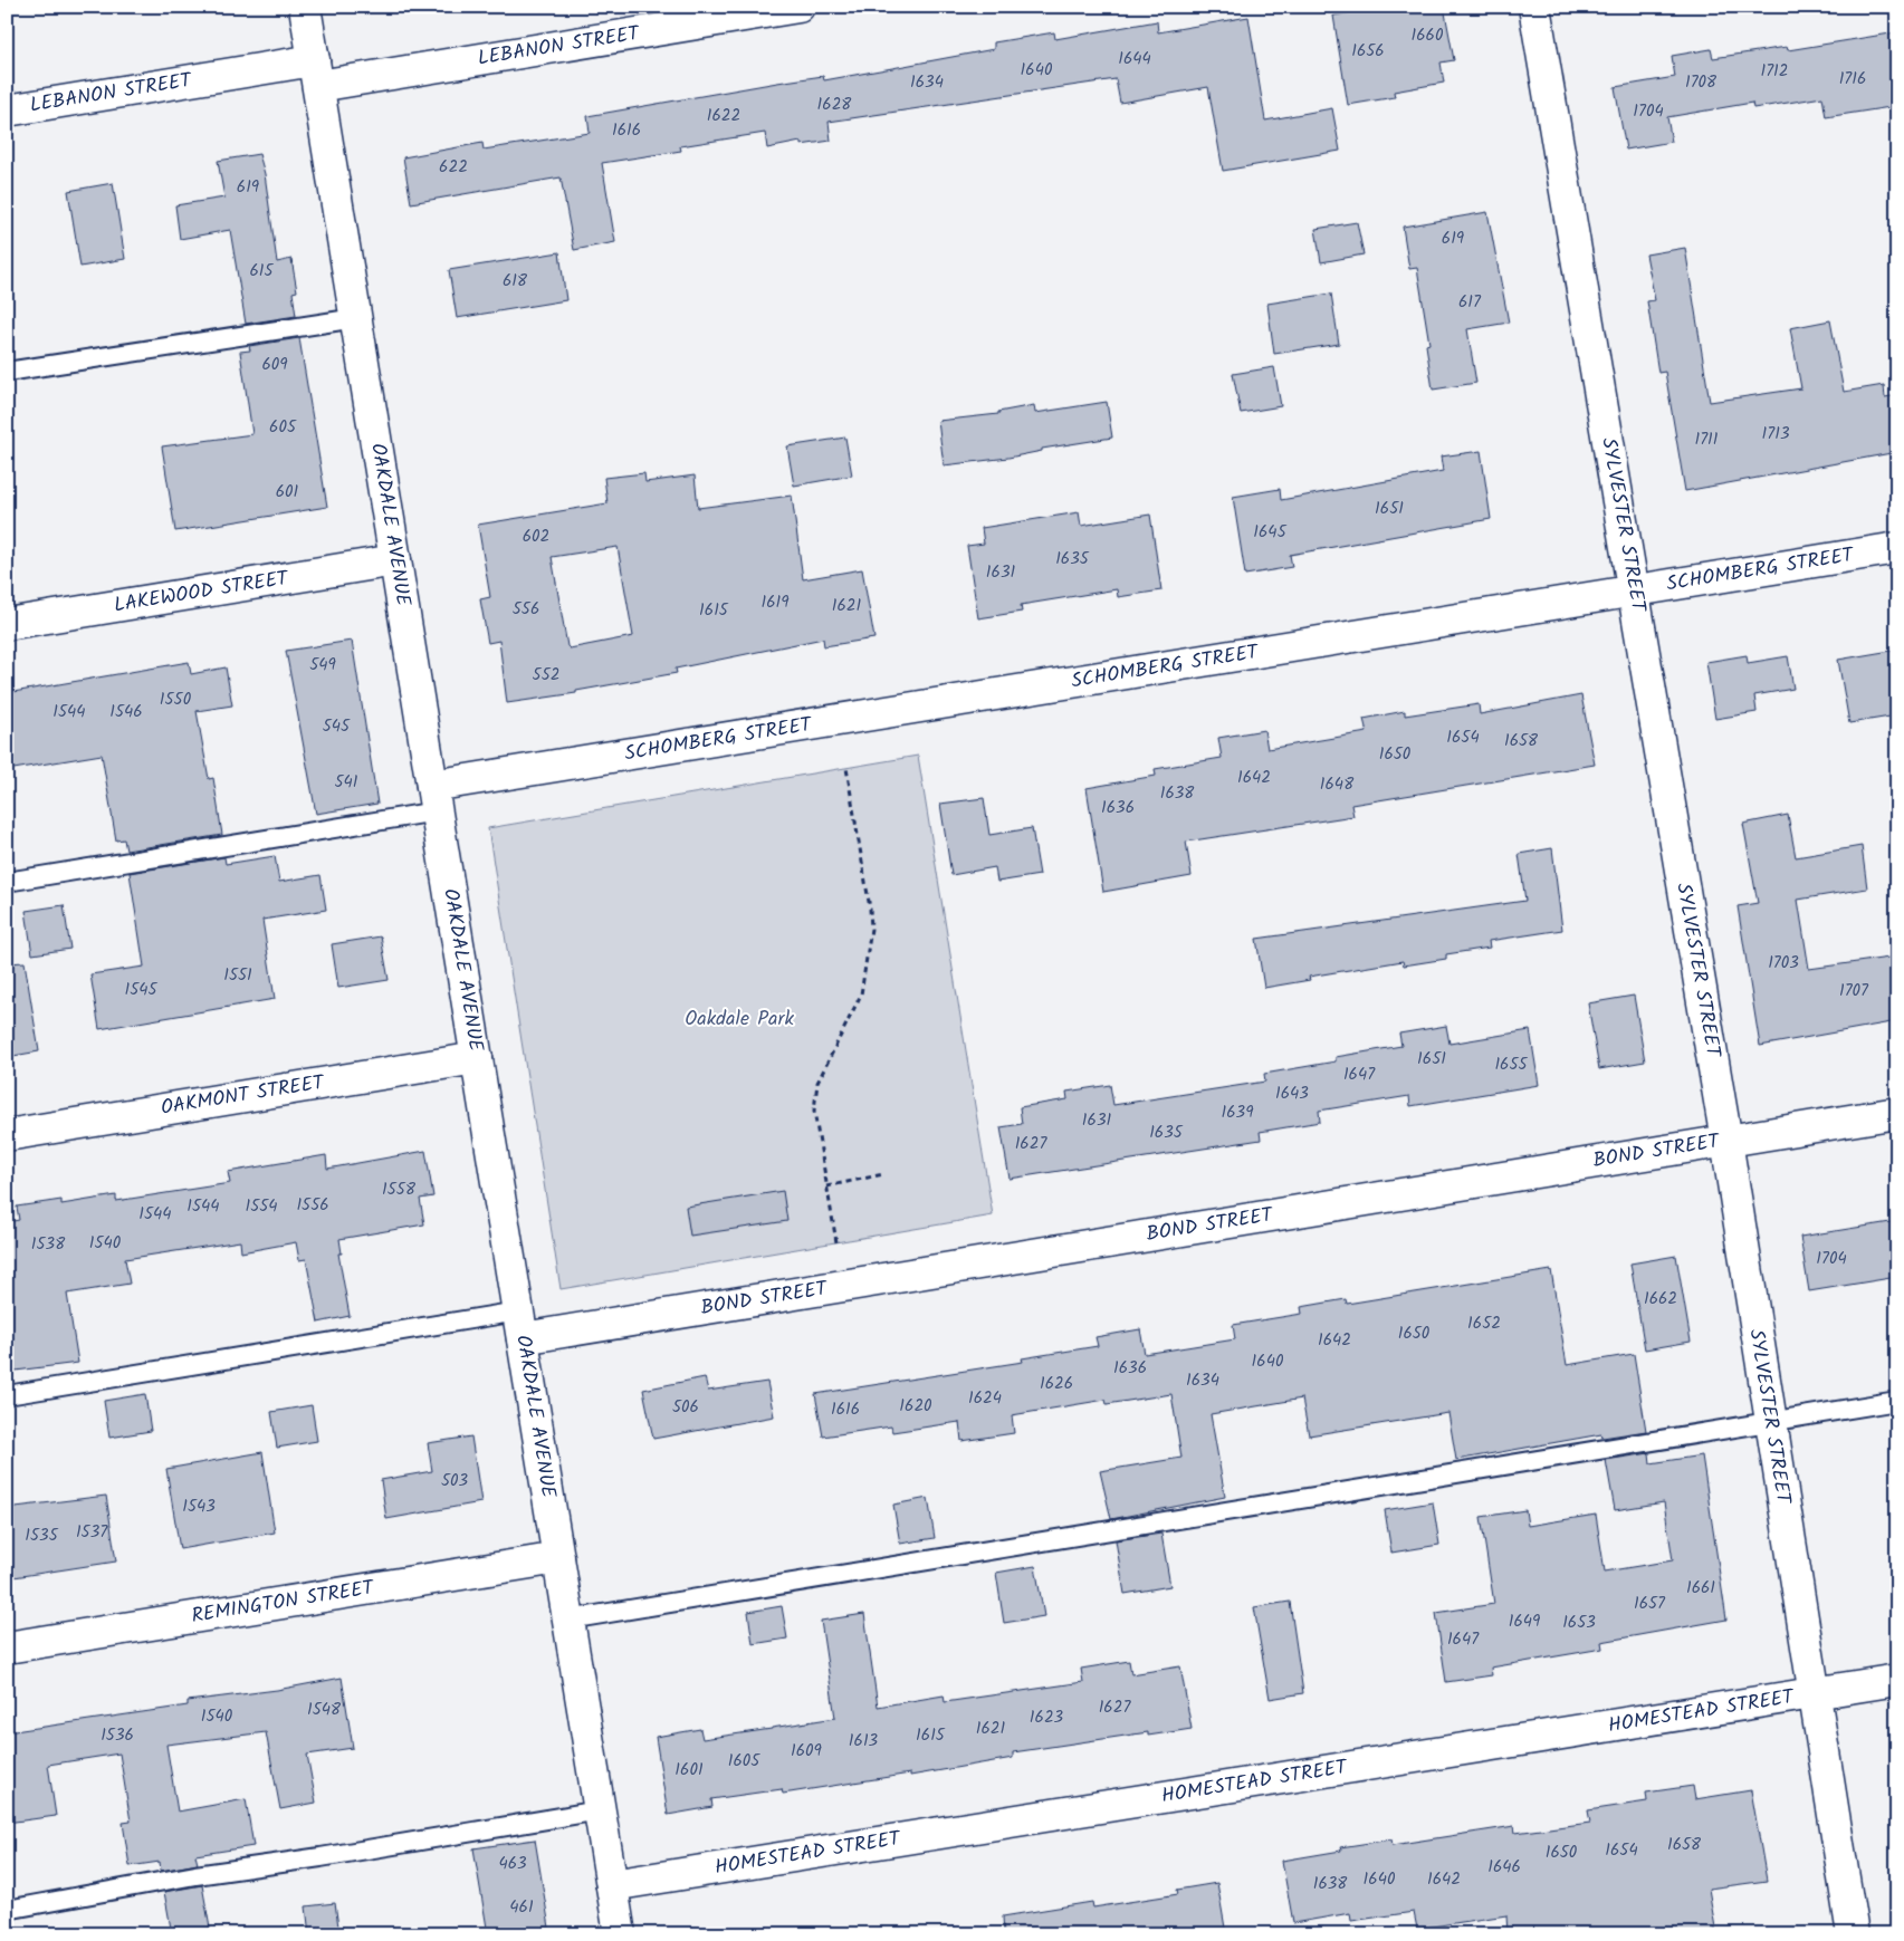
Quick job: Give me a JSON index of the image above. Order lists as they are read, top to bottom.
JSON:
{
  "streets": {
    "street": [
      "LEBANON STREET",
      "OAKDALE AVENUE",
      "SYLVESTER STREET",
      "SCHOMBERG STREET",
      "LAKEWOOD STREET",
      "OAKMONT STREET",
      "BOND STREET",
      "REMINGTON STREET",
      "HOMESTEAD STREET"
    ]
  },
  "crossings": [
    ["LEBANON STREET", "OAKDALE AVENUE"],
    ["OAKDALE AVENUE", "SCHOMBERG STREET"],
    ["OAKDALE AVENUE", "LAKEWOOD STREET"],
    ["OAKDALE AVENUE", "OAKMONT STREET"],
    ["OAKDALE AVENUE", "BOND STREET"],
    ["OAKDALE AVENUE", "REMINGTON STREET"],
    ["OAKDALE AVENUE", "HOMESTEAD STREET"],
    ["SYLVESTER STREET", "SCHOMBERG STREET"],
    ["SYLVESTER STREET", "BOND STREET"],
    ["SYLVESTER STREET", "HOMESTEAD STREET"]
  ],
  "parks": ["Oakdale Park"],
  "house_numbers": [
    "1660",
    "1656",
    "1644",
    "1640",
    "1712",
    "1716",
    "1634",
    "1708",
    "1628",
    "1704",
    "1622",
    "1616",
    "622",
    "619",
    "619",
    "615",
    "618",
    "617",
    "609",
    "605",
    "1713",
    "1711",
    "601",
    "1651",
    "1645",
    "602",
    "1635",
    "1631",
    "1619",
    "1621",
    "556",
    "1615",
    "549",
    "552",
    "1550",
    "1544",
    "1546",
    "545",
    "1654",
    "1658",
    "1650",
    "1642",
    "541",
    "1648",
    "1638",
    "1636",
    "1703",
    "1551",
    "1545",
    "1707",
    "1651",
    "1655",
    "1647",
    "1643",
    "1639",
    "1631",
    "1635",
    "1627",
    "1558",
    "1556",
    "1544",
    "1554",
    "1544",
    "1540",
    "1538",
    "1704",
    "1662",
    "1652",
    "1650",
    "1642",
    "1640",
    "1636",
    "1634",
    "1626",
    "1624",
    "1620",
    "506",
    "1616",
    "503",
    "1543",
    "1537",
    "1535",
    "1661",
    "1657",
    "1649",
    "1653",
    "1647",
    "1627",
    "1548",
    "1540",
    "1623",
    "1621",
    "1536",
    "1615",
    "1613",
    "1609",
    "1605",
    "1601",
    "1658",
    "1654",
    "1650",
    "463",
    "1646",
    "1640",
    "1642",
    "1638",
    "461"
  ]
}
